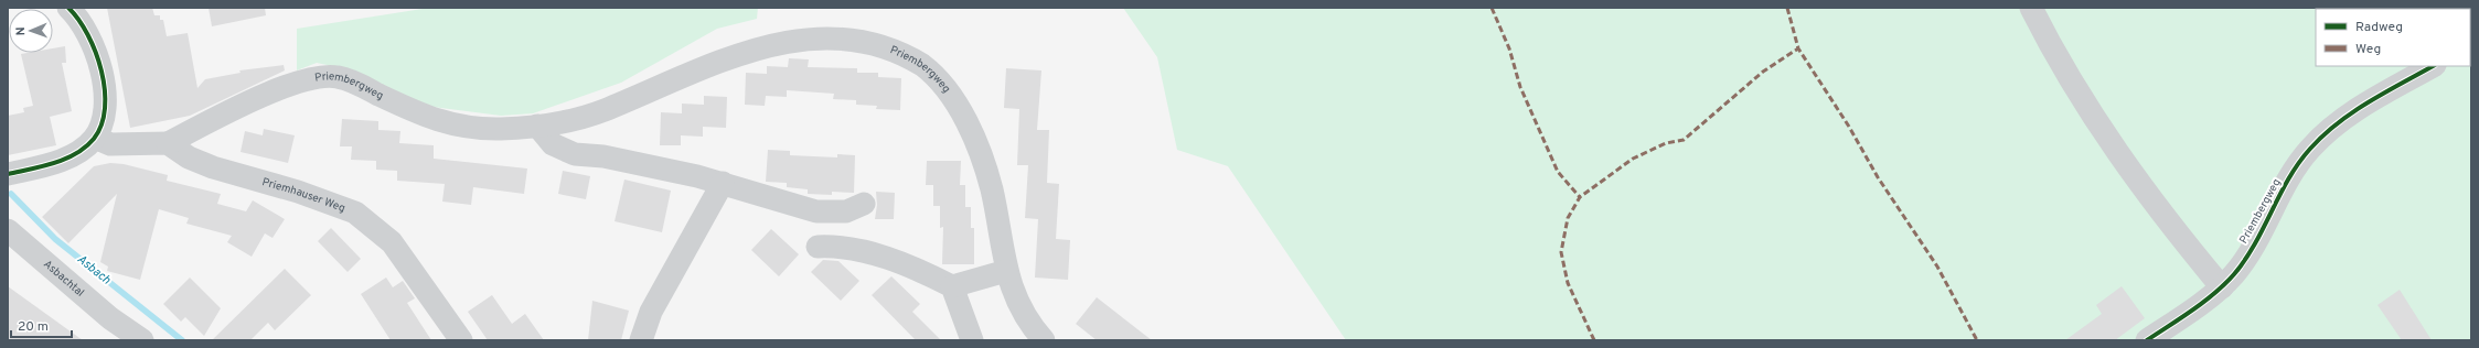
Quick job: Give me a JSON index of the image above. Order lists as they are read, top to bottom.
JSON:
{
  "streets": {
    "street": ["Priembergweg", "Priemhauser Weg", "Asbachtal"]
  },
  "crossings": [
    ["Priembergweg", "Priemhauser Weg"]
  ],
  "water": ["Asbach"],
  "legend": ["Radweg", "Weg"],
  "scale_bar": "20 m",
  "north": "left"
}
